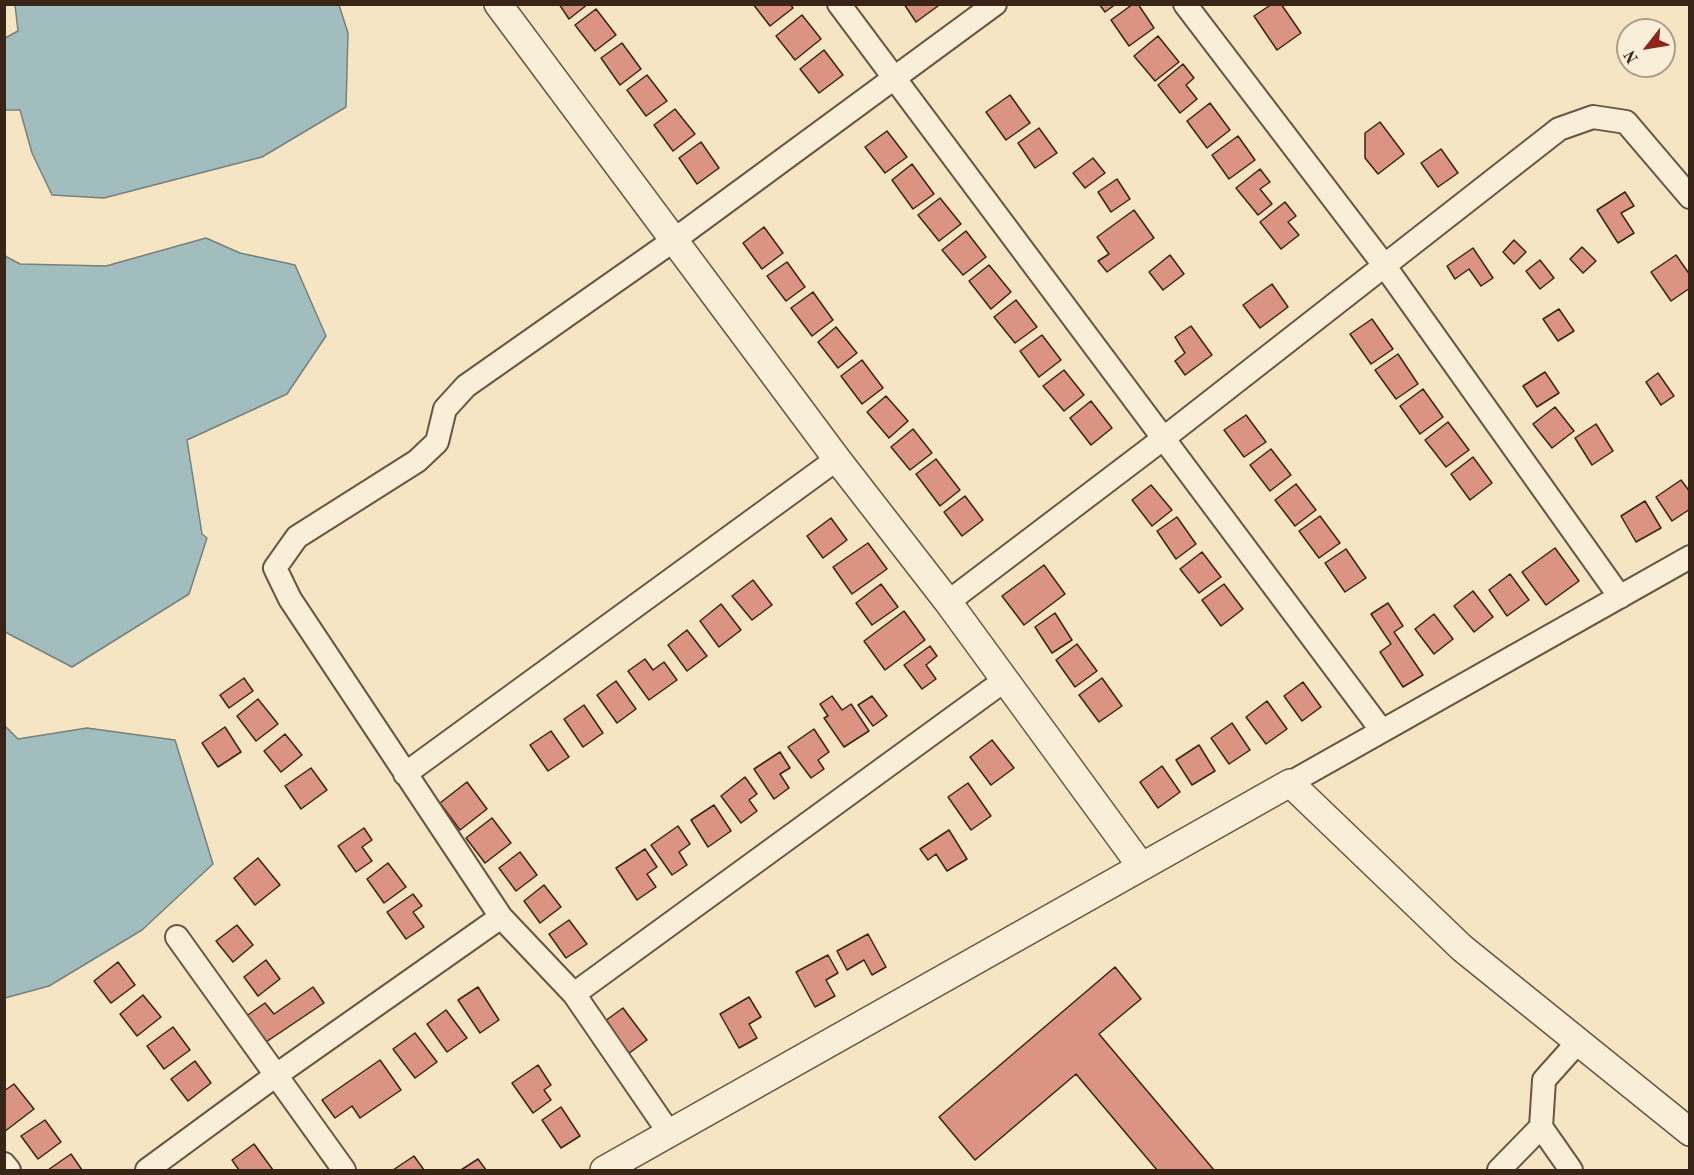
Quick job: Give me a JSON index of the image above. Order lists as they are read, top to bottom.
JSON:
{
  "north": "bottom left"
}
